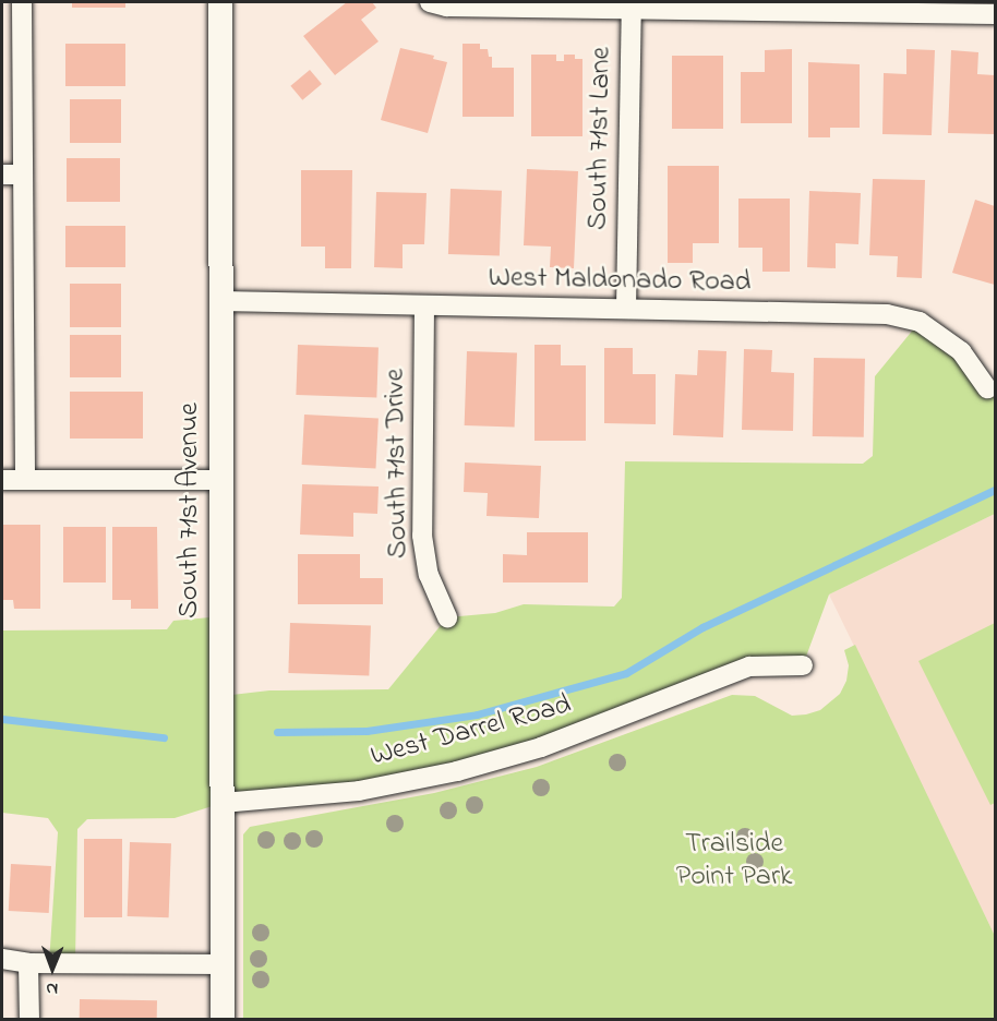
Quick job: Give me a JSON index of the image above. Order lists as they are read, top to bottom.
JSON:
{
  "streets": {
    "street": [
      "South 71st Lane",
      "West Maldonado Road",
      "South 71st Drive",
      "South 71st Avenue",
      "West Darrel Road"
    ]
  },
  "crossings": [
    ["South 71st Lane", "West Maldonado Road"],
    ["West Maldonado Road", "South 71st Drive"],
    ["West Maldonado Road", "South 71st Avenue"],
    ["South 71st Avenue", "West Darrel Road"]
  ],
  "parks": ["Trailside Point Park"],
  "north": "bottom"
}
